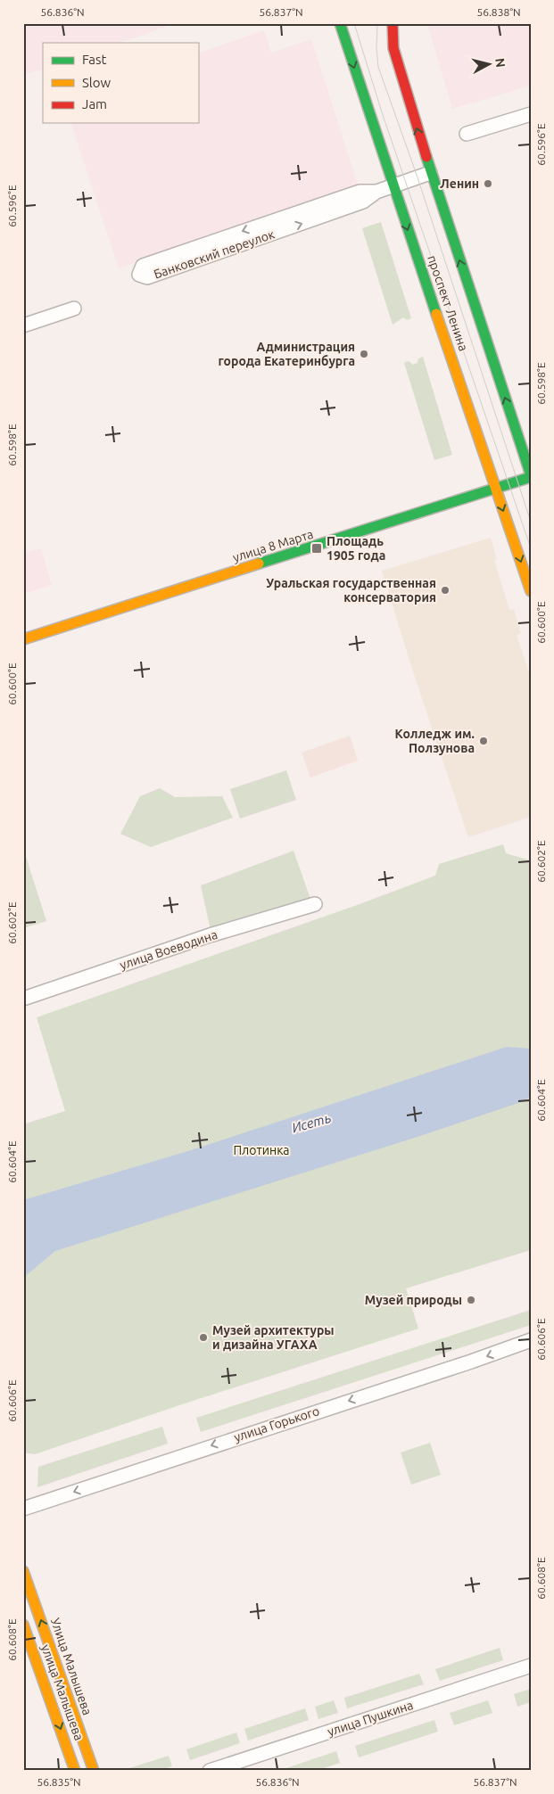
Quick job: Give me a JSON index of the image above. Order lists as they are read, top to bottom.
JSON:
{
  "streets": {
    "main road": [
      "проспект Ленина",
      "улица 8 Марта",
      "Улица Малышева",
      "улица Малышева"
    ],
    "street": [
      "Банковский переулок",
      "улица Воеводина",
      "улица Горького",
      "улица Пушкина"
    ]
  },
  "crossings": [
    ["Банковский переулок", "проспект Ленина"],
    ["проспект Ленина", "улица 8 Марта"]
  ],
  "one_way": ["улица Горького", "Улица Малышева", "улица Малышева"],
  "water": ["Исеть"],
  "parks": ["Плотинка"],
  "places": {
    "other": [
      "Ленин",
      "Администрация города Екатеринбурга",
      "Уральская государственная консерватория",
      "Колледж им. Ползунова",
      "Музей природы",
      "Музей архитектуры и дизайна УГАХА"
    ],
    "transit": ["Площадь 1905 года"]
  },
  "legend": ["Fast", "Slow", "Jam"],
  "north": "right",
  "coordinates": [
    "56.836°N",
    "56.837°N",
    "56.838°N",
    "60.596°E",
    "60.598°E",
    "60.600°E",
    "60.602°E",
    "60.604°E",
    "60.606°E",
    "60.608°E",
    "56.835°N"
  ]
}
